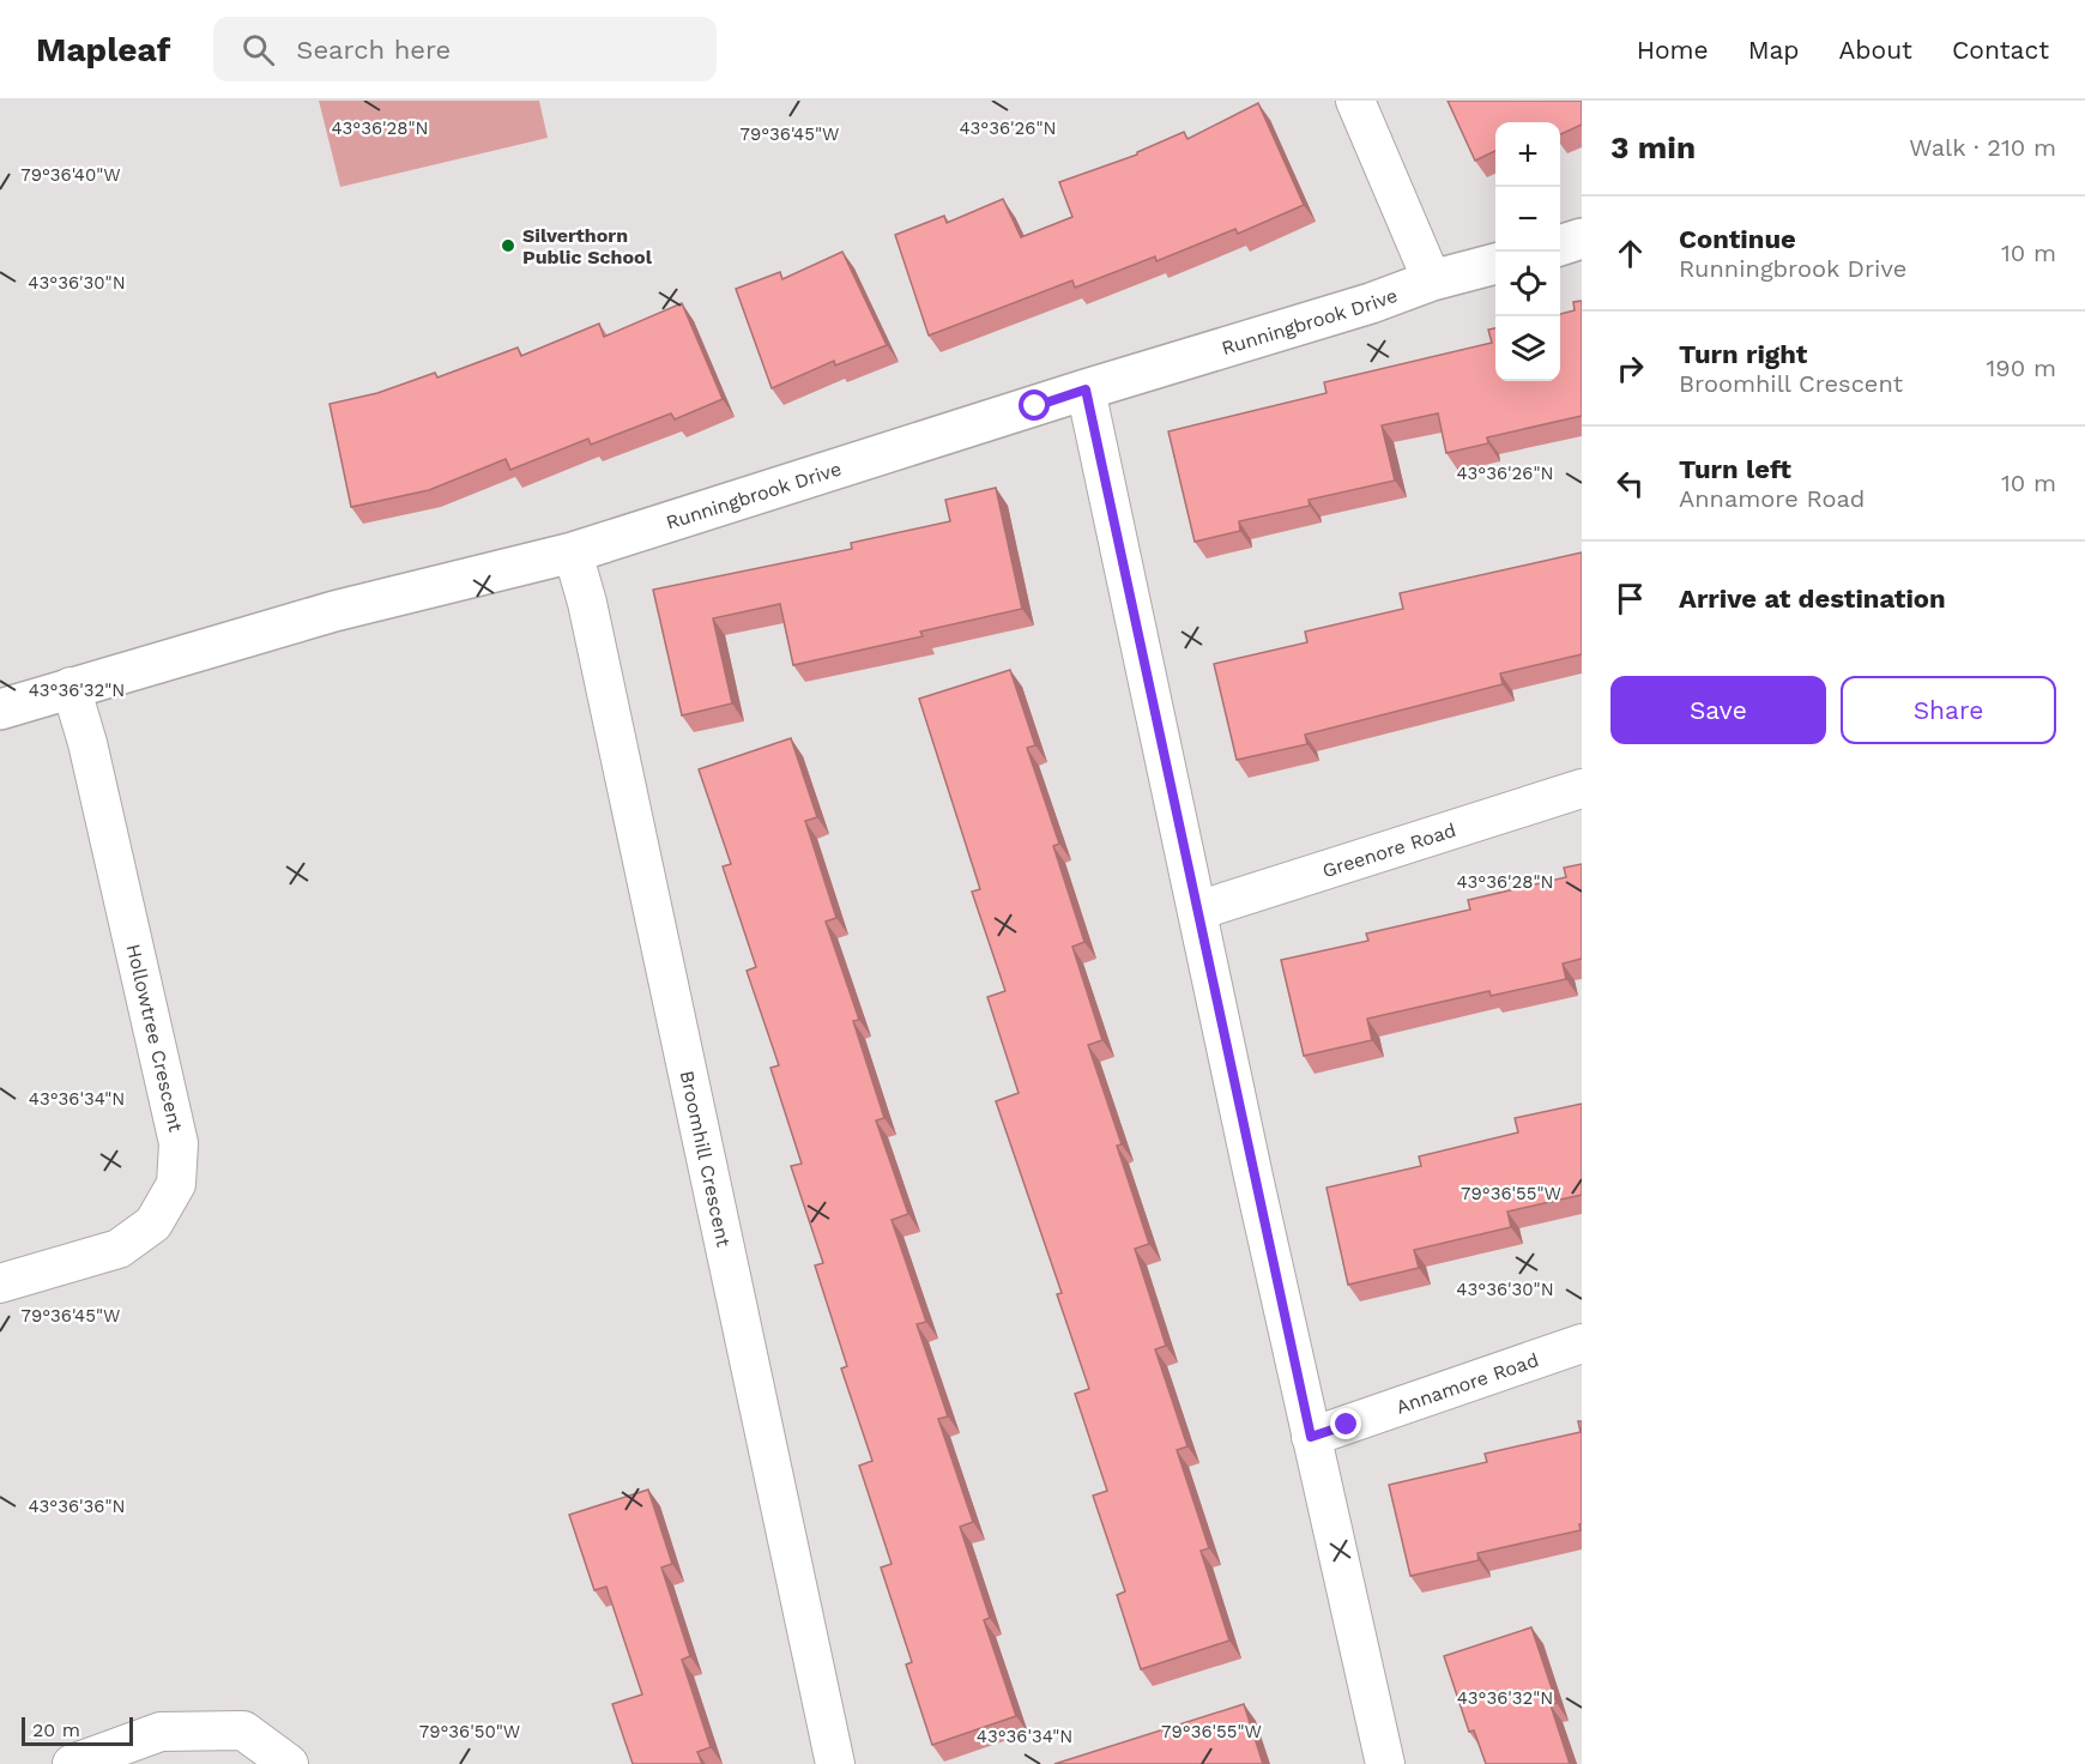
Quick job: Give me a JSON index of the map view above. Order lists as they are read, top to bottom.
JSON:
{
  "streets": {
    "street": [
      "Runningbrook Drive",
      "Greenore Road",
      "Hollowtree Crescent",
      "Broomhill Crescent",
      "Annamore Road"
    ]
  },
  "crossings": [
    ["Runningbrook Drive", "Hollowtree Crescent"],
    ["Runningbrook Drive", "Broomhill Crescent"]
  ],
  "places": ["Silverthorn Public School"],
  "scale_bar": "20 m",
  "page": {
    "header": "Mapleaf",
    "search": "Search here",
    "nav": [
      "Home",
      "Map",
      "About",
      "Contact"
    ],
    "heading": ["3 min", "Walk · 210 m"],
    "map_buttons": ["+", "−"],
    "list": [
      ["Continue", "Runningbrook Drive", "10 m"],
      ["Turn right", "Broomhill Crescent", "190 m"],
      ["Turn left", "Annamore Road", "10 m"],
      "Arrive at destination"
    ],
    "buttons": ["Save", "Share"],
    "scale": "20 m"
  },
  "coordinates": [
    "43°36'28\"N",
    "43°36'26\"N",
    "79°36'45\"W",
    "79°36'40\"W",
    "43°36'30\"N",
    "43°36'32\"N",
    "43°36'34\"N",
    "79°36'55\"W",
    "43°36'36\"N",
    "79°36'50\"W"
  ]
}
